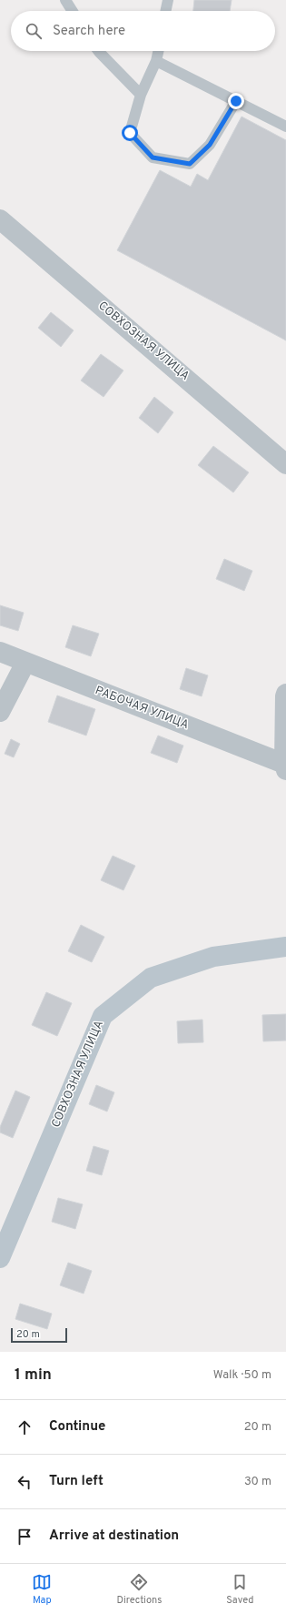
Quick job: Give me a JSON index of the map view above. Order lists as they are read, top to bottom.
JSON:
{
  "streets": {
    "street": ["СОВХОЗНАЯ УЛИЦА", "РАБОЧАЯ УЛИЦА"]
  },
  "scale_bar": "20 m",
  "page": {
    "search": "Search here",
    "scale": "20 m",
    "heading": ["1 min", "Walk · 50 m"],
    "list": [
      ["Continue", "20 m"],
      ["Turn left", "30 m"],
      "Arrive at destination"
    ],
    "nav": ["Map", "Directions", "Saved"]
  }
}
